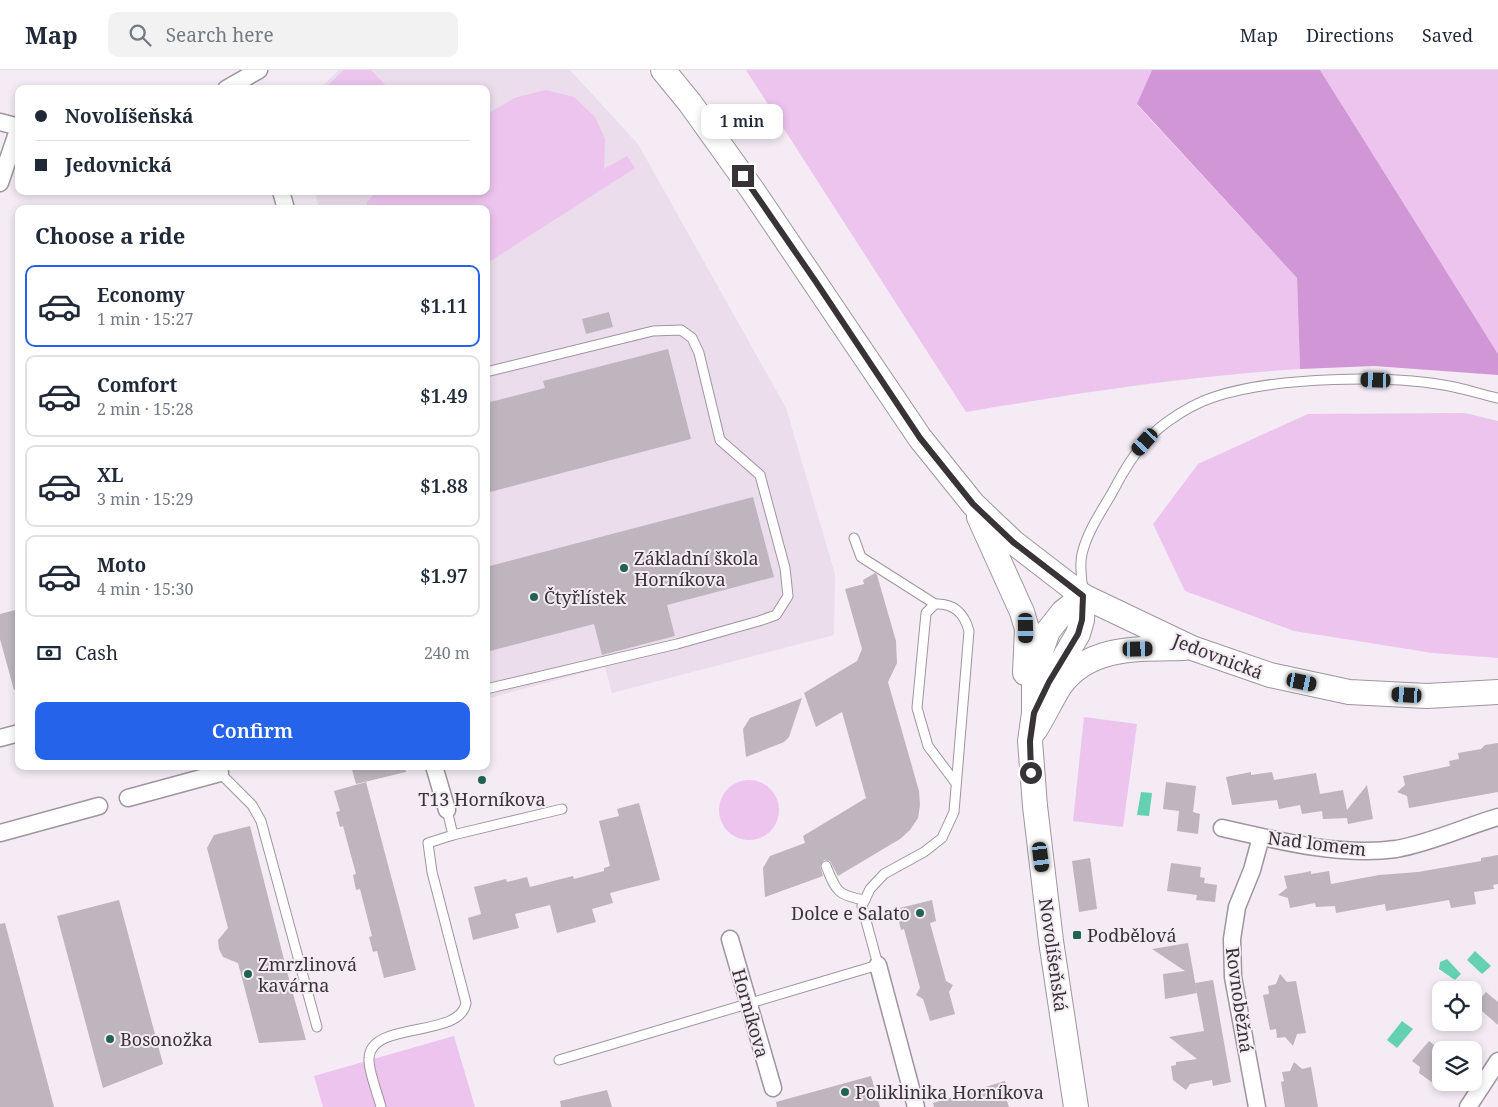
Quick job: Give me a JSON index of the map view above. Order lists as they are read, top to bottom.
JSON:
{
  "streets": {
    "main road": ["Jedovnická", "Novolíšeňská"],
    "street": ["Nad lomem", "Rovnoběžná", "Horníkova"]
  },
  "crossings": [
    ["Jedovnická", "Novolíšeňská"],
    ["Nad lomem", "Rovnoběžná"]
  ],
  "places": {
    "other": [
      "Základní škola Horníkova",
      "Čtyřlístek",
      "T13 Horníkova",
      "Dolce e Salato",
      "Zmrzlinová kavárna",
      "Bosonožka",
      "Poliklinika Horníkova"
    ],
    "transit": ["Podbělová"]
  },
  "page": {
    "header": "Map",
    "search": "Search here",
    "nav": ["Map", "Directions", "Saved"],
    "banner": ["Novolíšeňská", "Jedovnická"],
    "bubble": "1 min",
    "heading": "Choose a ride",
    "list": [
      {
        "name": "Economy",
        "note": "1 min · 15:27",
        "value": "$1.11"
      },
      {
        "name": "Comfort",
        "note": "2 min · 15:28",
        "value": "$1.49"
      },
      {
        "name": "XL",
        "note": "3 min · 15:29",
        "value": "$1.88"
      },
      {
        "name": "Moto",
        "note": "4 min · 15:30",
        "value": "$1.97"
      }
    ],
    "pay": ["Cash", "240 m"],
    "buttons": "Confirm"
  }
}
